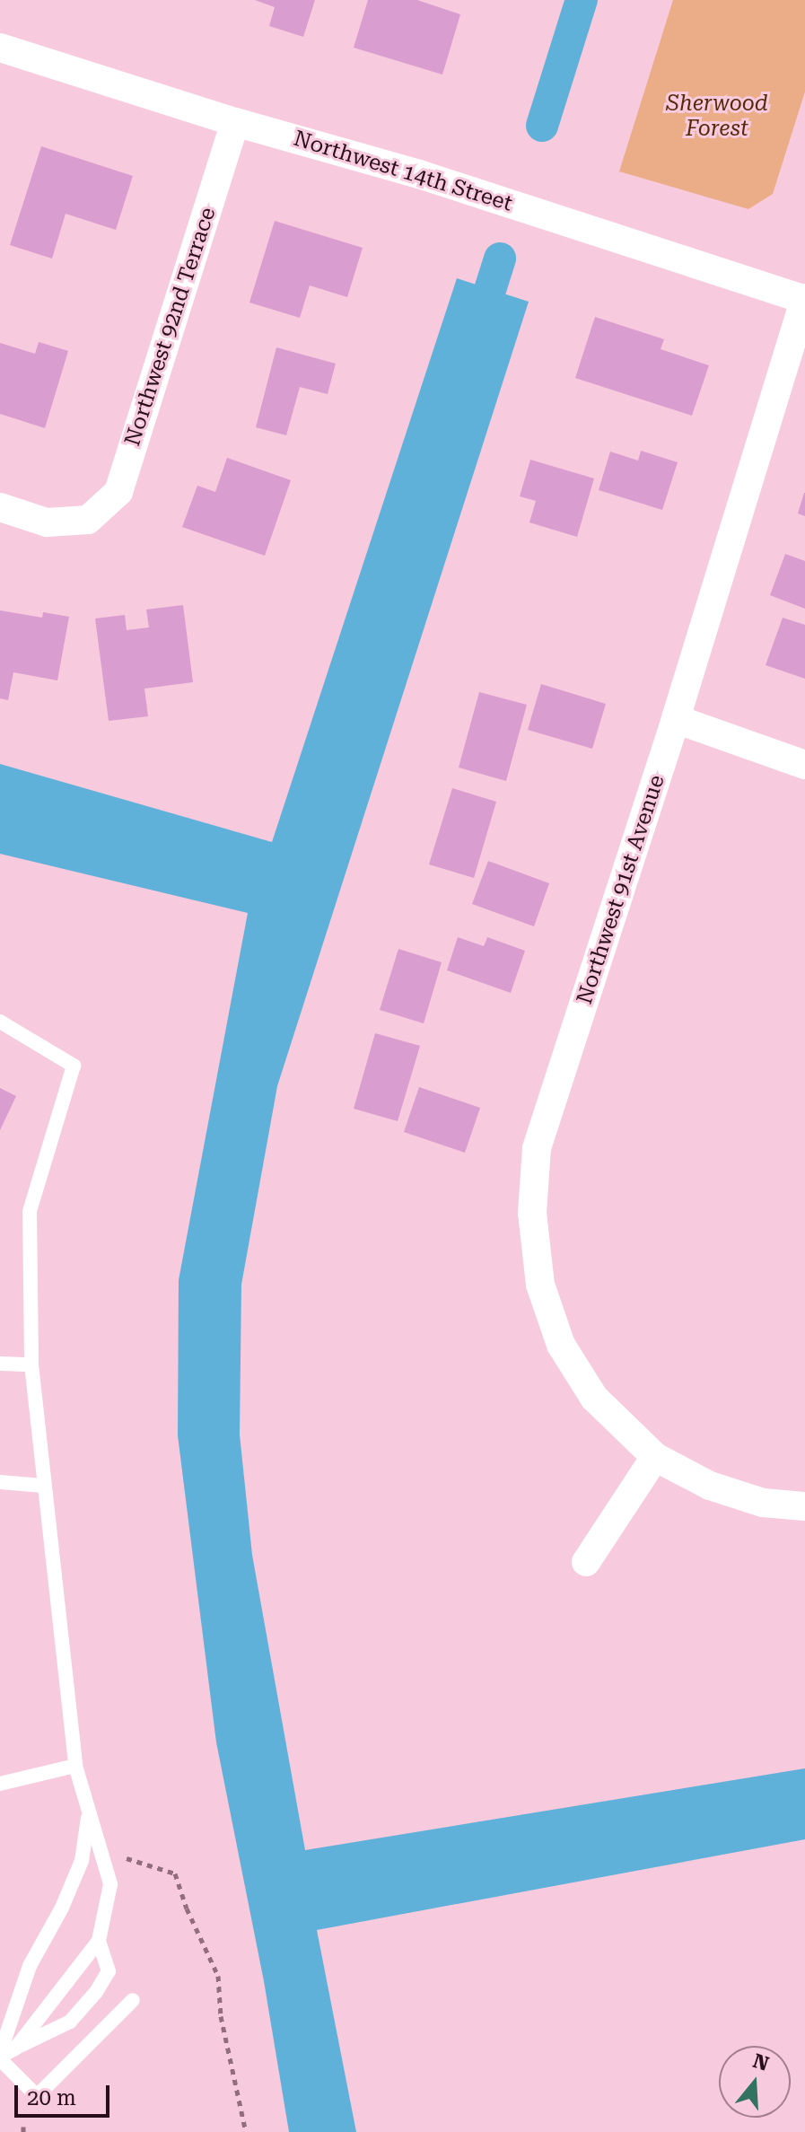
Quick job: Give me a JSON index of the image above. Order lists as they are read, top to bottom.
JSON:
{
  "streets": {
    "street": ["Northwest 14th Street", "Northwest 92nd Terrace", "Northwest 91st Avenue"]
  },
  "crossings": [
    ["Northwest 14th Street", "Northwest 92nd Terrace"],
    ["Northwest 14th Street", "Northwest 91st Avenue"]
  ],
  "parks": ["Sherwood Forest"],
  "scale_bar": "20 m",
  "north": "top"
}
